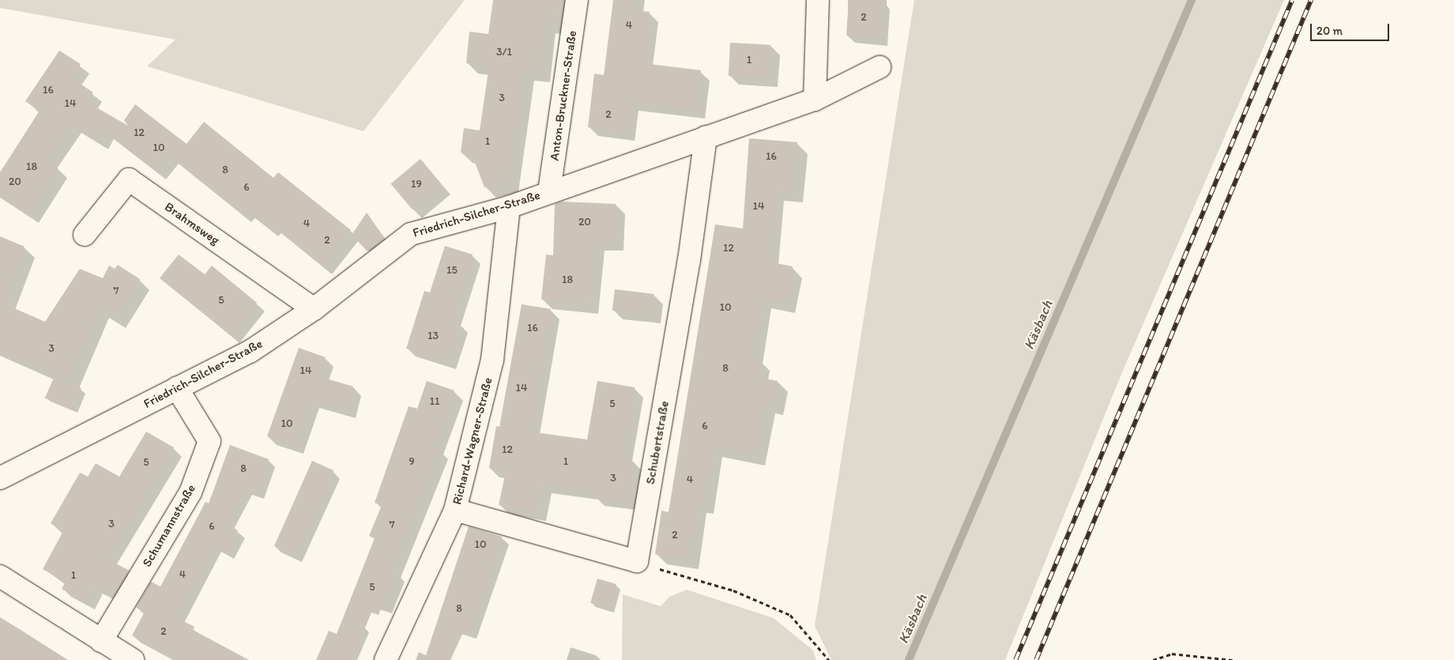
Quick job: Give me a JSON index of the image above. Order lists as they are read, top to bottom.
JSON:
{
  "streets": {
    "street": [
      "Anton-Bruckner-Straße",
      "Friedrich-Silcher-Straße",
      "Brahmsweg",
      "Richard-Wagner-Straße",
      "Schubertstraße",
      "Schumannstraße"
    ]
  },
  "crossings": [
    ["Anton-Bruckner-Straße", "Friedrich-Silcher-Straße"],
    ["Friedrich-Silcher-Straße", "Brahmsweg"],
    ["Friedrich-Silcher-Straße", "Richard-Wagner-Straße"],
    ["Friedrich-Silcher-Straße", "Schubertstraße"],
    ["Friedrich-Silcher-Straße", "Schumannstraße"]
  ],
  "water": ["Käsbach"],
  "house_numbers": [
    "2",
    "4",
    "3/1",
    "1",
    "16",
    "3",
    "14",
    "2",
    "12",
    "1",
    "10",
    "16",
    "18",
    "8",
    "20",
    "19",
    "6",
    "14",
    "20",
    "4",
    "2",
    "12",
    "15",
    "18",
    "7",
    "5",
    "10",
    "16",
    "13",
    "3",
    "8",
    "14",
    "14",
    "11",
    "5",
    "10",
    "6",
    "12",
    "9",
    "1",
    "5",
    "8",
    "3",
    "4",
    "3",
    "7",
    "6",
    "2",
    "10",
    "4",
    "1",
    "5",
    "8",
    "2"
  ],
  "scale_bar": "20 m"
}
